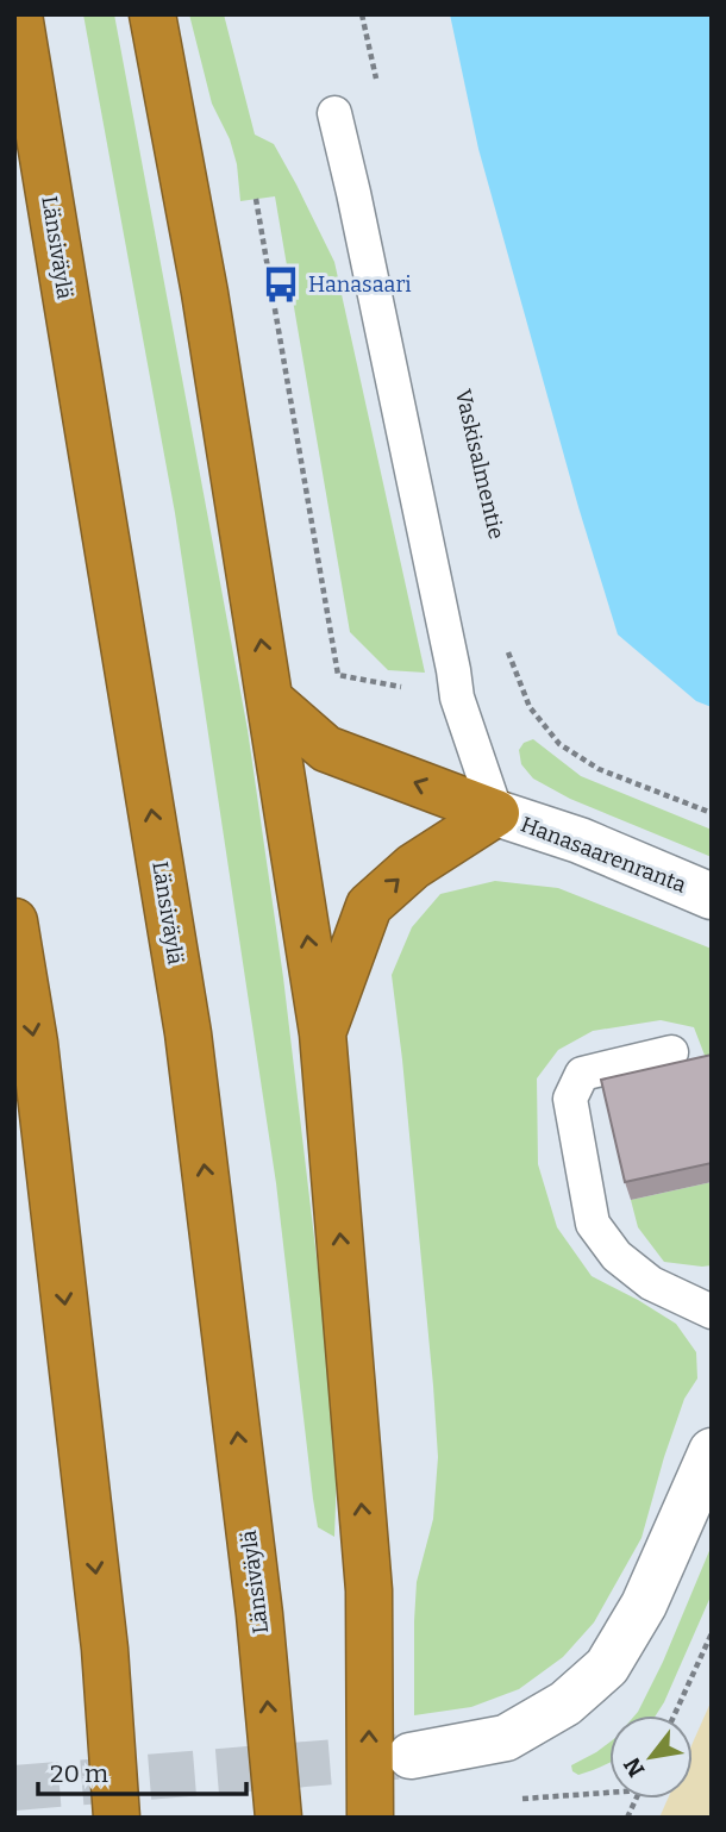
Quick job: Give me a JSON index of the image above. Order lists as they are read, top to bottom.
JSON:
{
  "streets": {
    "highway": ["Länsiväylä"],
    "street": ["Hanasaarenranta"]
  },
  "places": {
    "bus stop": ["Hanasaari"]
  },
  "scale_bar": "20 m",
  "north": "bottom left"
}
